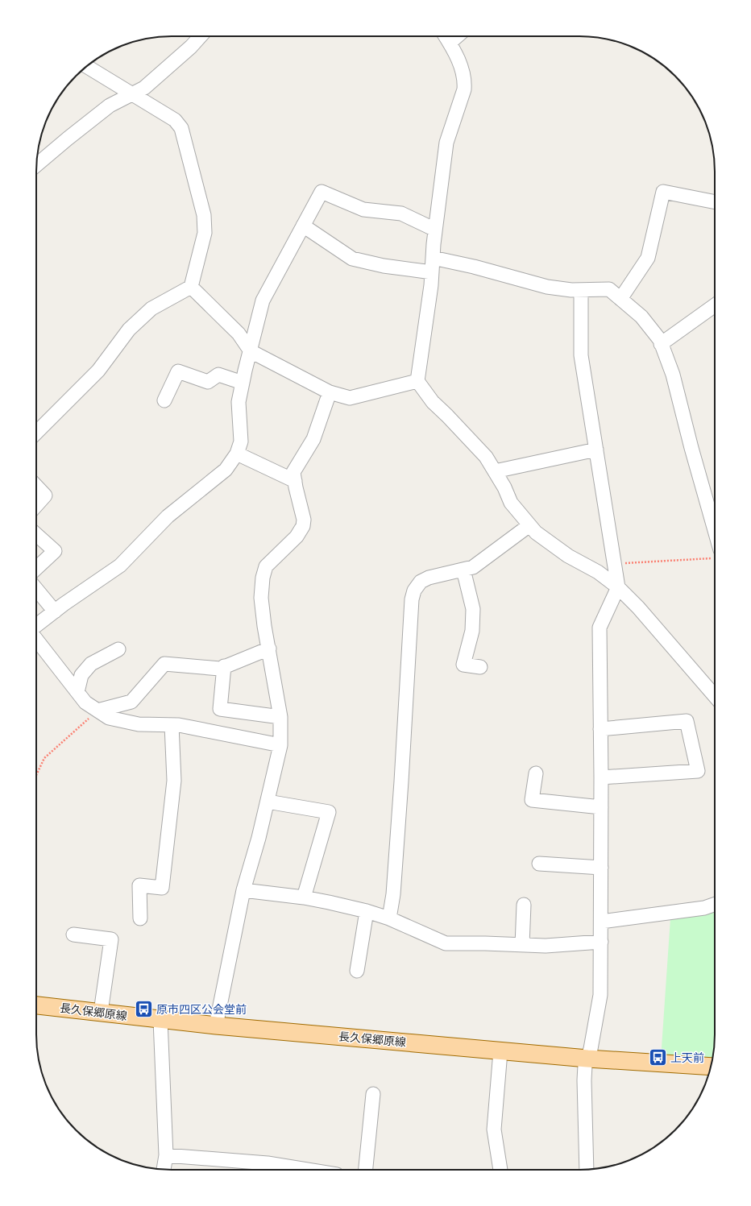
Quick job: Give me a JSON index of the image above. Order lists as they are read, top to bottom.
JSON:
{
  "streets": {
    "main road": ["長久保郷原線"]
  },
  "places": {
    "bus stop": ["原市四区公会堂前", "上天前"]
  }
}
